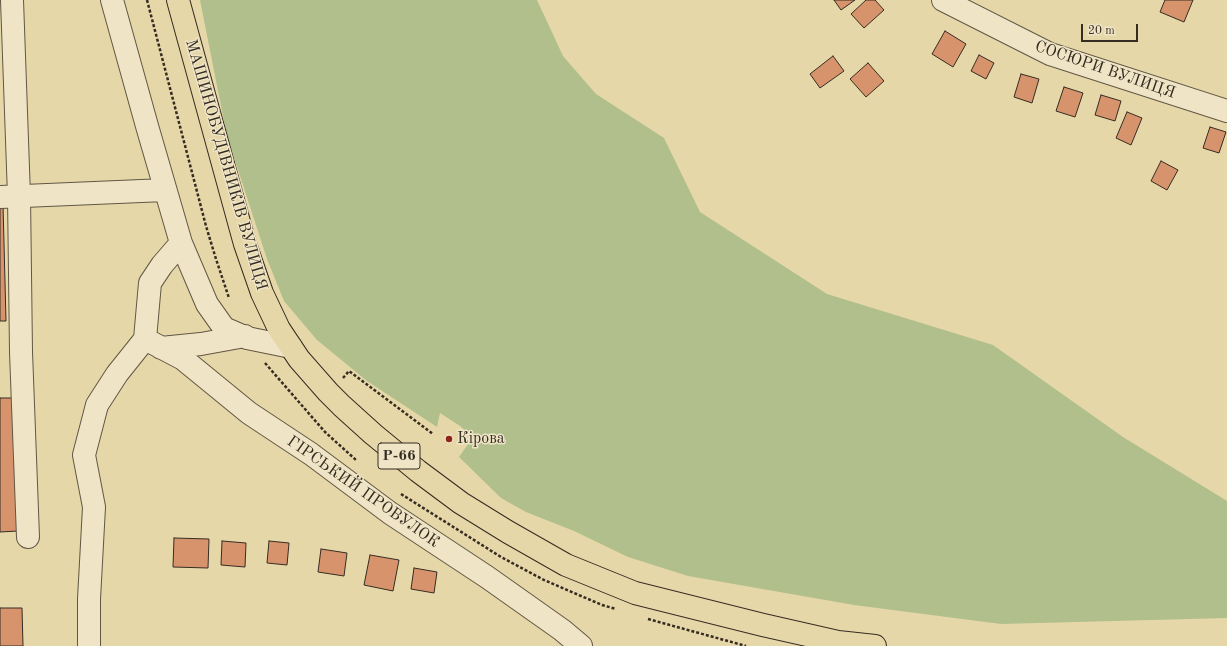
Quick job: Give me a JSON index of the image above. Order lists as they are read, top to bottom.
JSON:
{
  "streets": {
    "main road": ["МАШИНОБУДІВНИКІВ ВУЛИЦЯ", "Р-66"],
    "street": ["СОСЮРИ ВУЛИЦЯ", "ГІРСЬКИЙ ПРОВУЛОК"]
  },
  "places": ["Кірова"],
  "scale_bar": "20 m"
}
